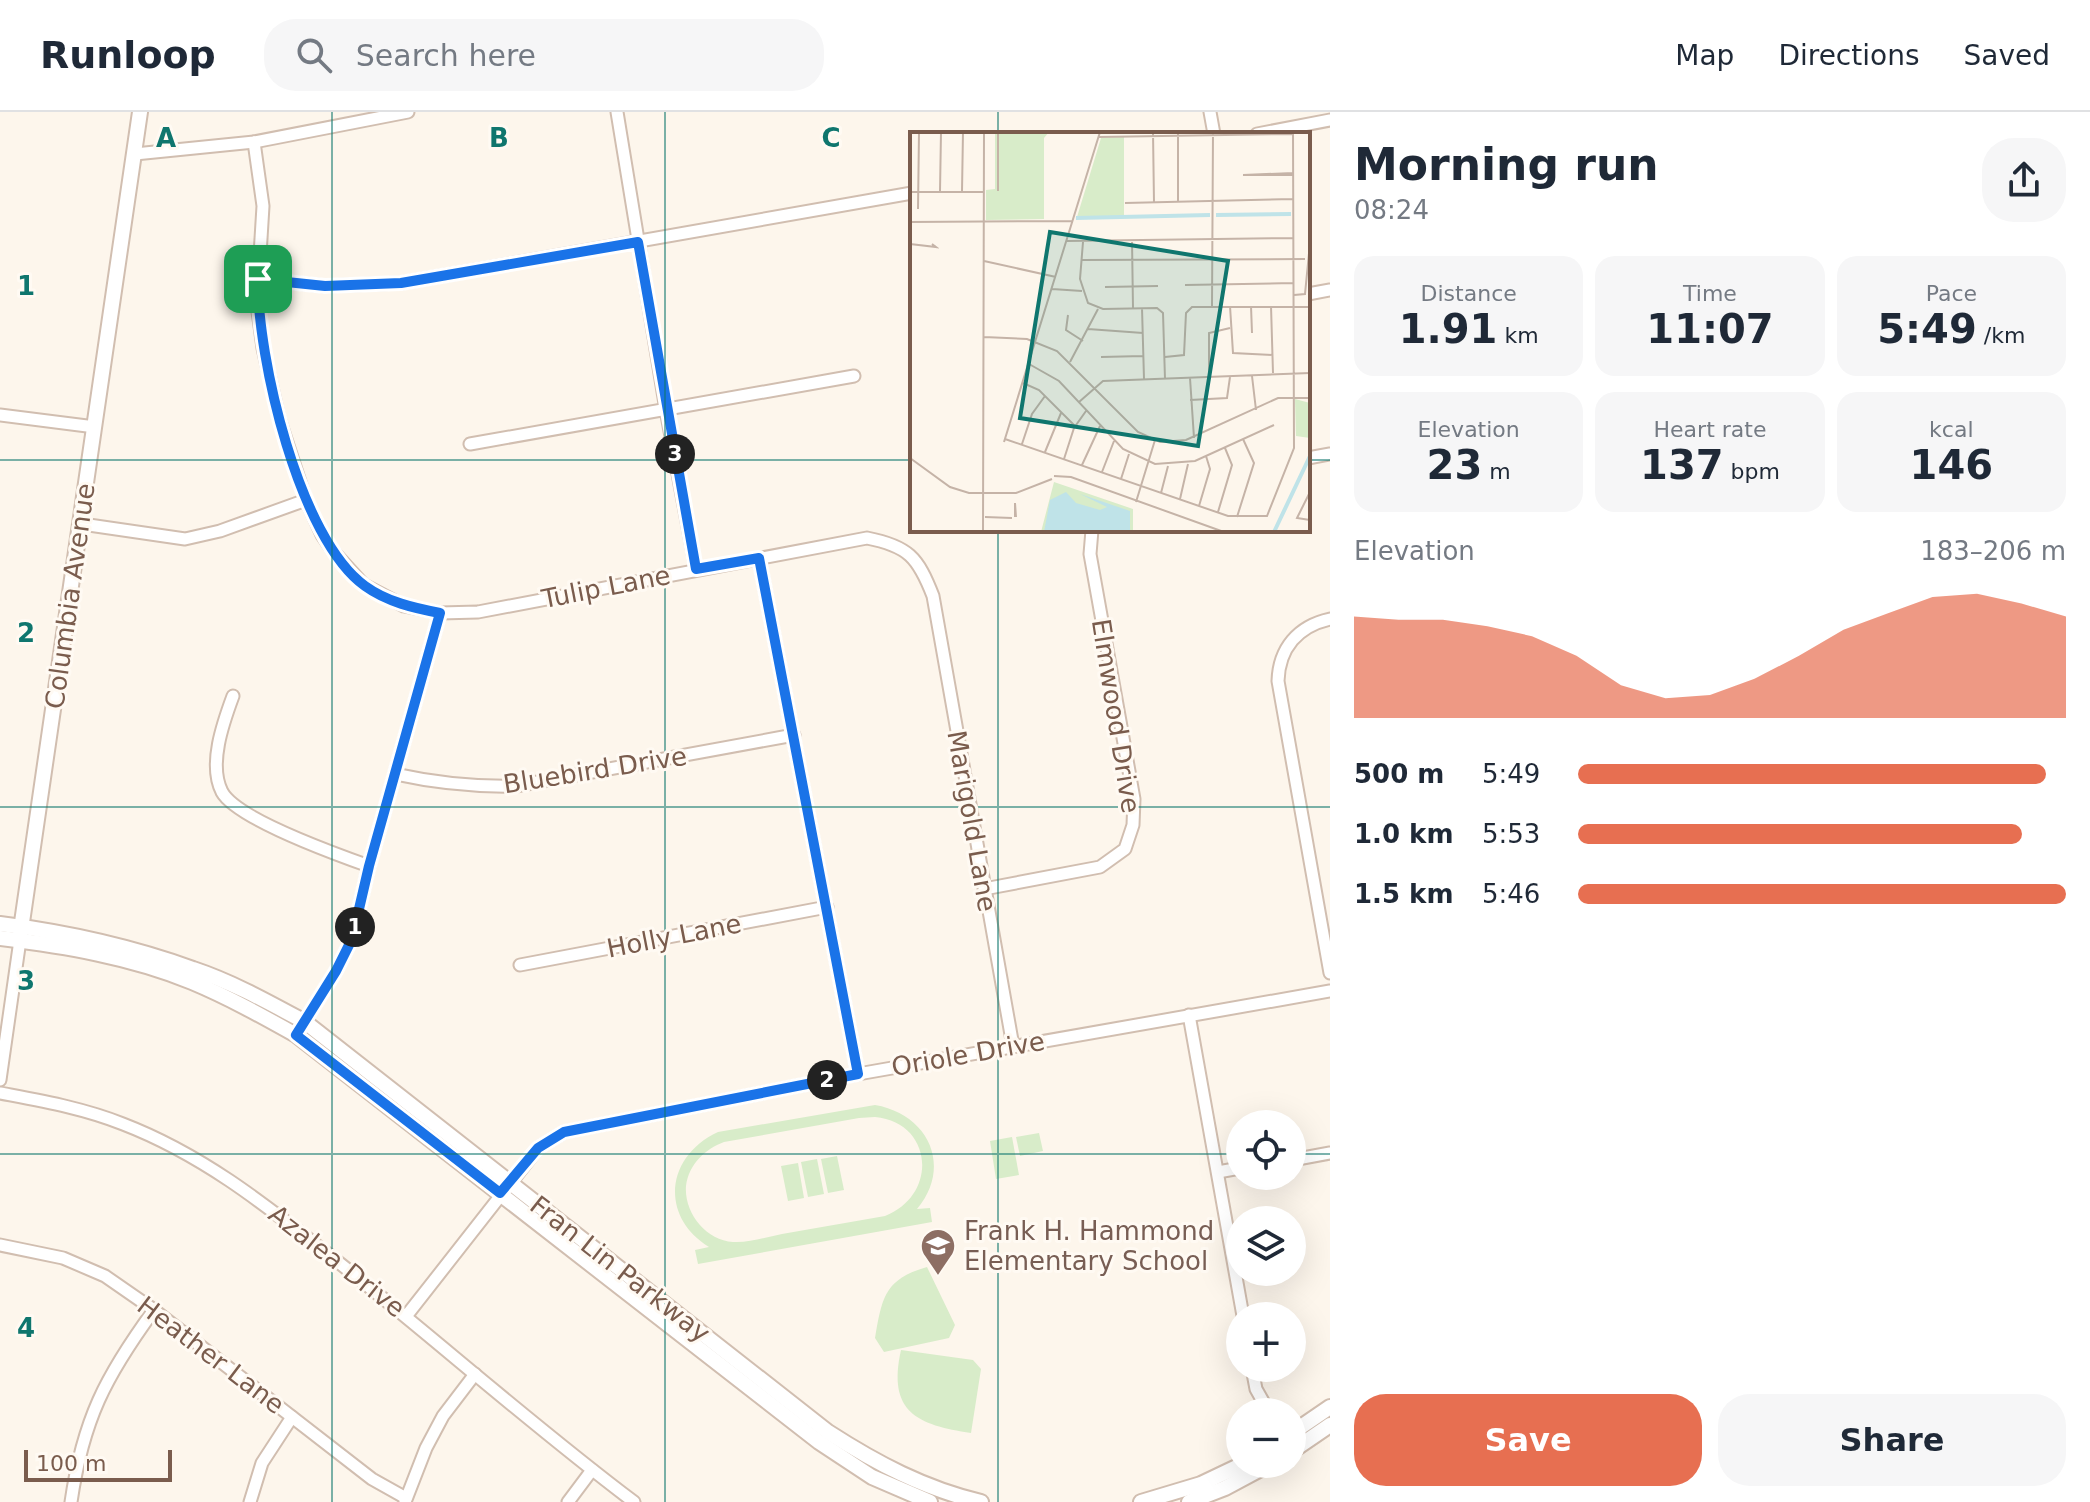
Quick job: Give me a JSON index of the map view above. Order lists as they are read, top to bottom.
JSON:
{
  "streets": {
    "street": [
      "Tulip Lane",
      "Columbia Avenue",
      "Elmwood Drive",
      "Bluebird Drive",
      "Marigold Lane",
      "Holly Lane",
      "Oriole Drive",
      "Azalea Drive",
      "Fran Lin Parkway",
      "Heather Lane"
    ]
  },
  "crossings": [
    ["Tulip Lane", "Marigold Lane"],
    ["Columbia Avenue", "Fran Lin Parkway"],
    ["Elmwood Drive", "Marigold Lane"],
    ["Marigold Lane", "Oriole Drive"],
    ["Oriole Drive", "Azalea Drive"],
    ["Oriole Drive", "Fran Lin Parkway"]
  ],
  "places": {
    "school or university": ["Frank H. Hammond Elementary School"]
  },
  "scale_bar": "100 m",
  "page": {
    "header": "Runloop",
    "search": "Search here",
    "nav": ["Map", "Directions", "Saved"],
    "heading": ["Morning run", "08:24"],
    "stats": [
      ["Distance", "1.91 km"],
      ["Time", "11:07"],
      ["Pace", "5:49 /km"],
      ["Elevation", "23 m"],
      ["Heart rate", "137 bpm"],
      ["kcal", "146"]
    ],
    "pins": ["3", "1", "2"],
    "chart": ["Elevation", "183–206 m"],
    "list": [
      {
        "name": "500 m",
        "note": "5:49"
      },
      {
        "name": "1.0 km",
        "note": "5:53"
      },
      {
        "name": "1.5 km",
        "note": "5:46"
      }
    ],
    "map_buttons": ["+", "−"],
    "buttons": ["Save", "Share"],
    "scale": "100 m"
  },
  "grid": {
    "columns": ["A", "B", "C"],
    "rows": [
      "1",
      "2",
      "3",
      "4"
    ]
  }
}
